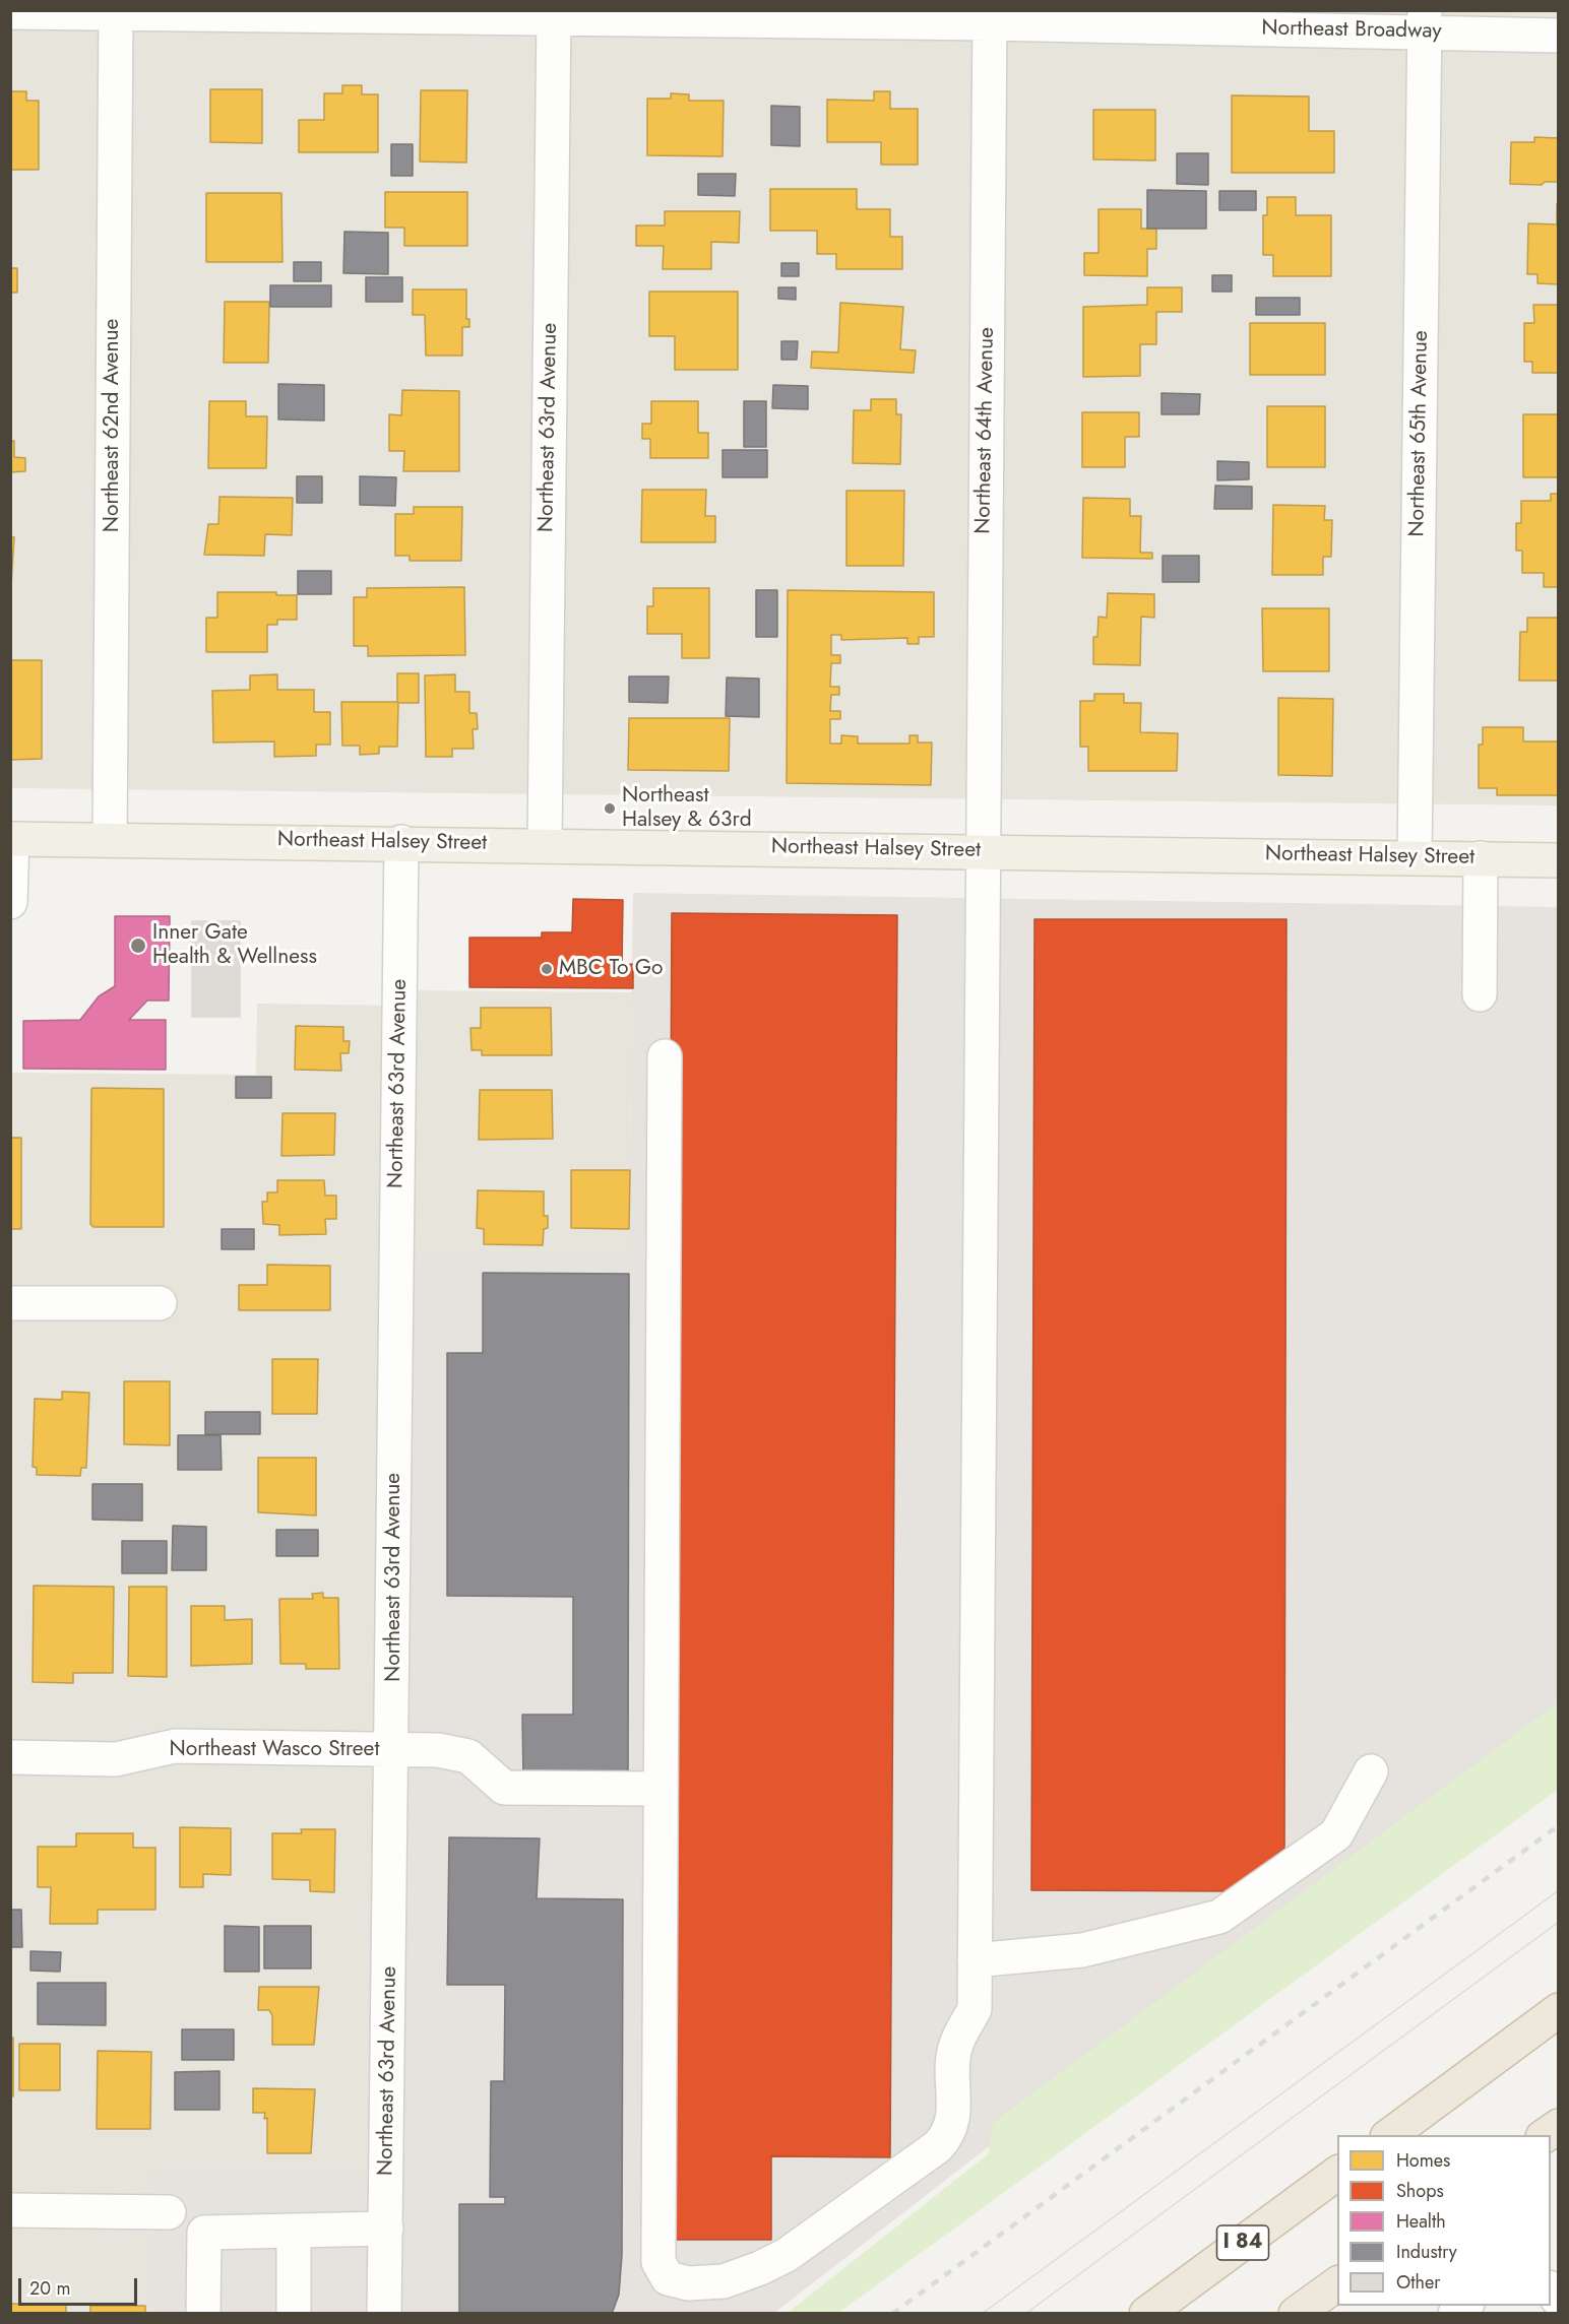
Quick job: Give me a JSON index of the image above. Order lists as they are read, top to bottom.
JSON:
{
  "streets": {
    "highway": ["I 84"],
    "main road": ["Northeast Halsey Street"],
    "street": [
      "Northeast Broadway",
      "Northeast 62nd Avenue",
      "Northeast 63rd Avenue",
      "Northeast 64th Avenue",
      "Northeast 65th Avenue",
      "Northeast Wasco Street"
    ]
  },
  "crossings": [
    ["Northeast Broadway", "Northeast 62nd Avenue"],
    ["Northeast Broadway", "Northeast 63rd Avenue"],
    ["Northeast Broadway", "Northeast 64th Avenue"],
    ["Northeast Broadway", "Northeast 65th Avenue"],
    ["Northeast 62nd Avenue", "Northeast Halsey Street"],
    ["Northeast 63rd Avenue", "Northeast Halsey Street"],
    ["Northeast 63rd Avenue", "Northeast Wasco Street"],
    ["Northeast 64th Avenue", "Northeast Halsey Street"],
    ["Northeast 64th Avenue", "Northeast Wasco Street"],
    ["Northeast 65th Avenue", "Northeast Halsey Street"]
  ],
  "places": ["Northeast Halsey & 63rd", "Inner Gate Health & Wellness", "MBC To Go"],
  "legend": [
    "Homes",
    "Shops",
    "Health",
    "Industry",
    "Other"
  ],
  "scale_bar": "20 m"
}
